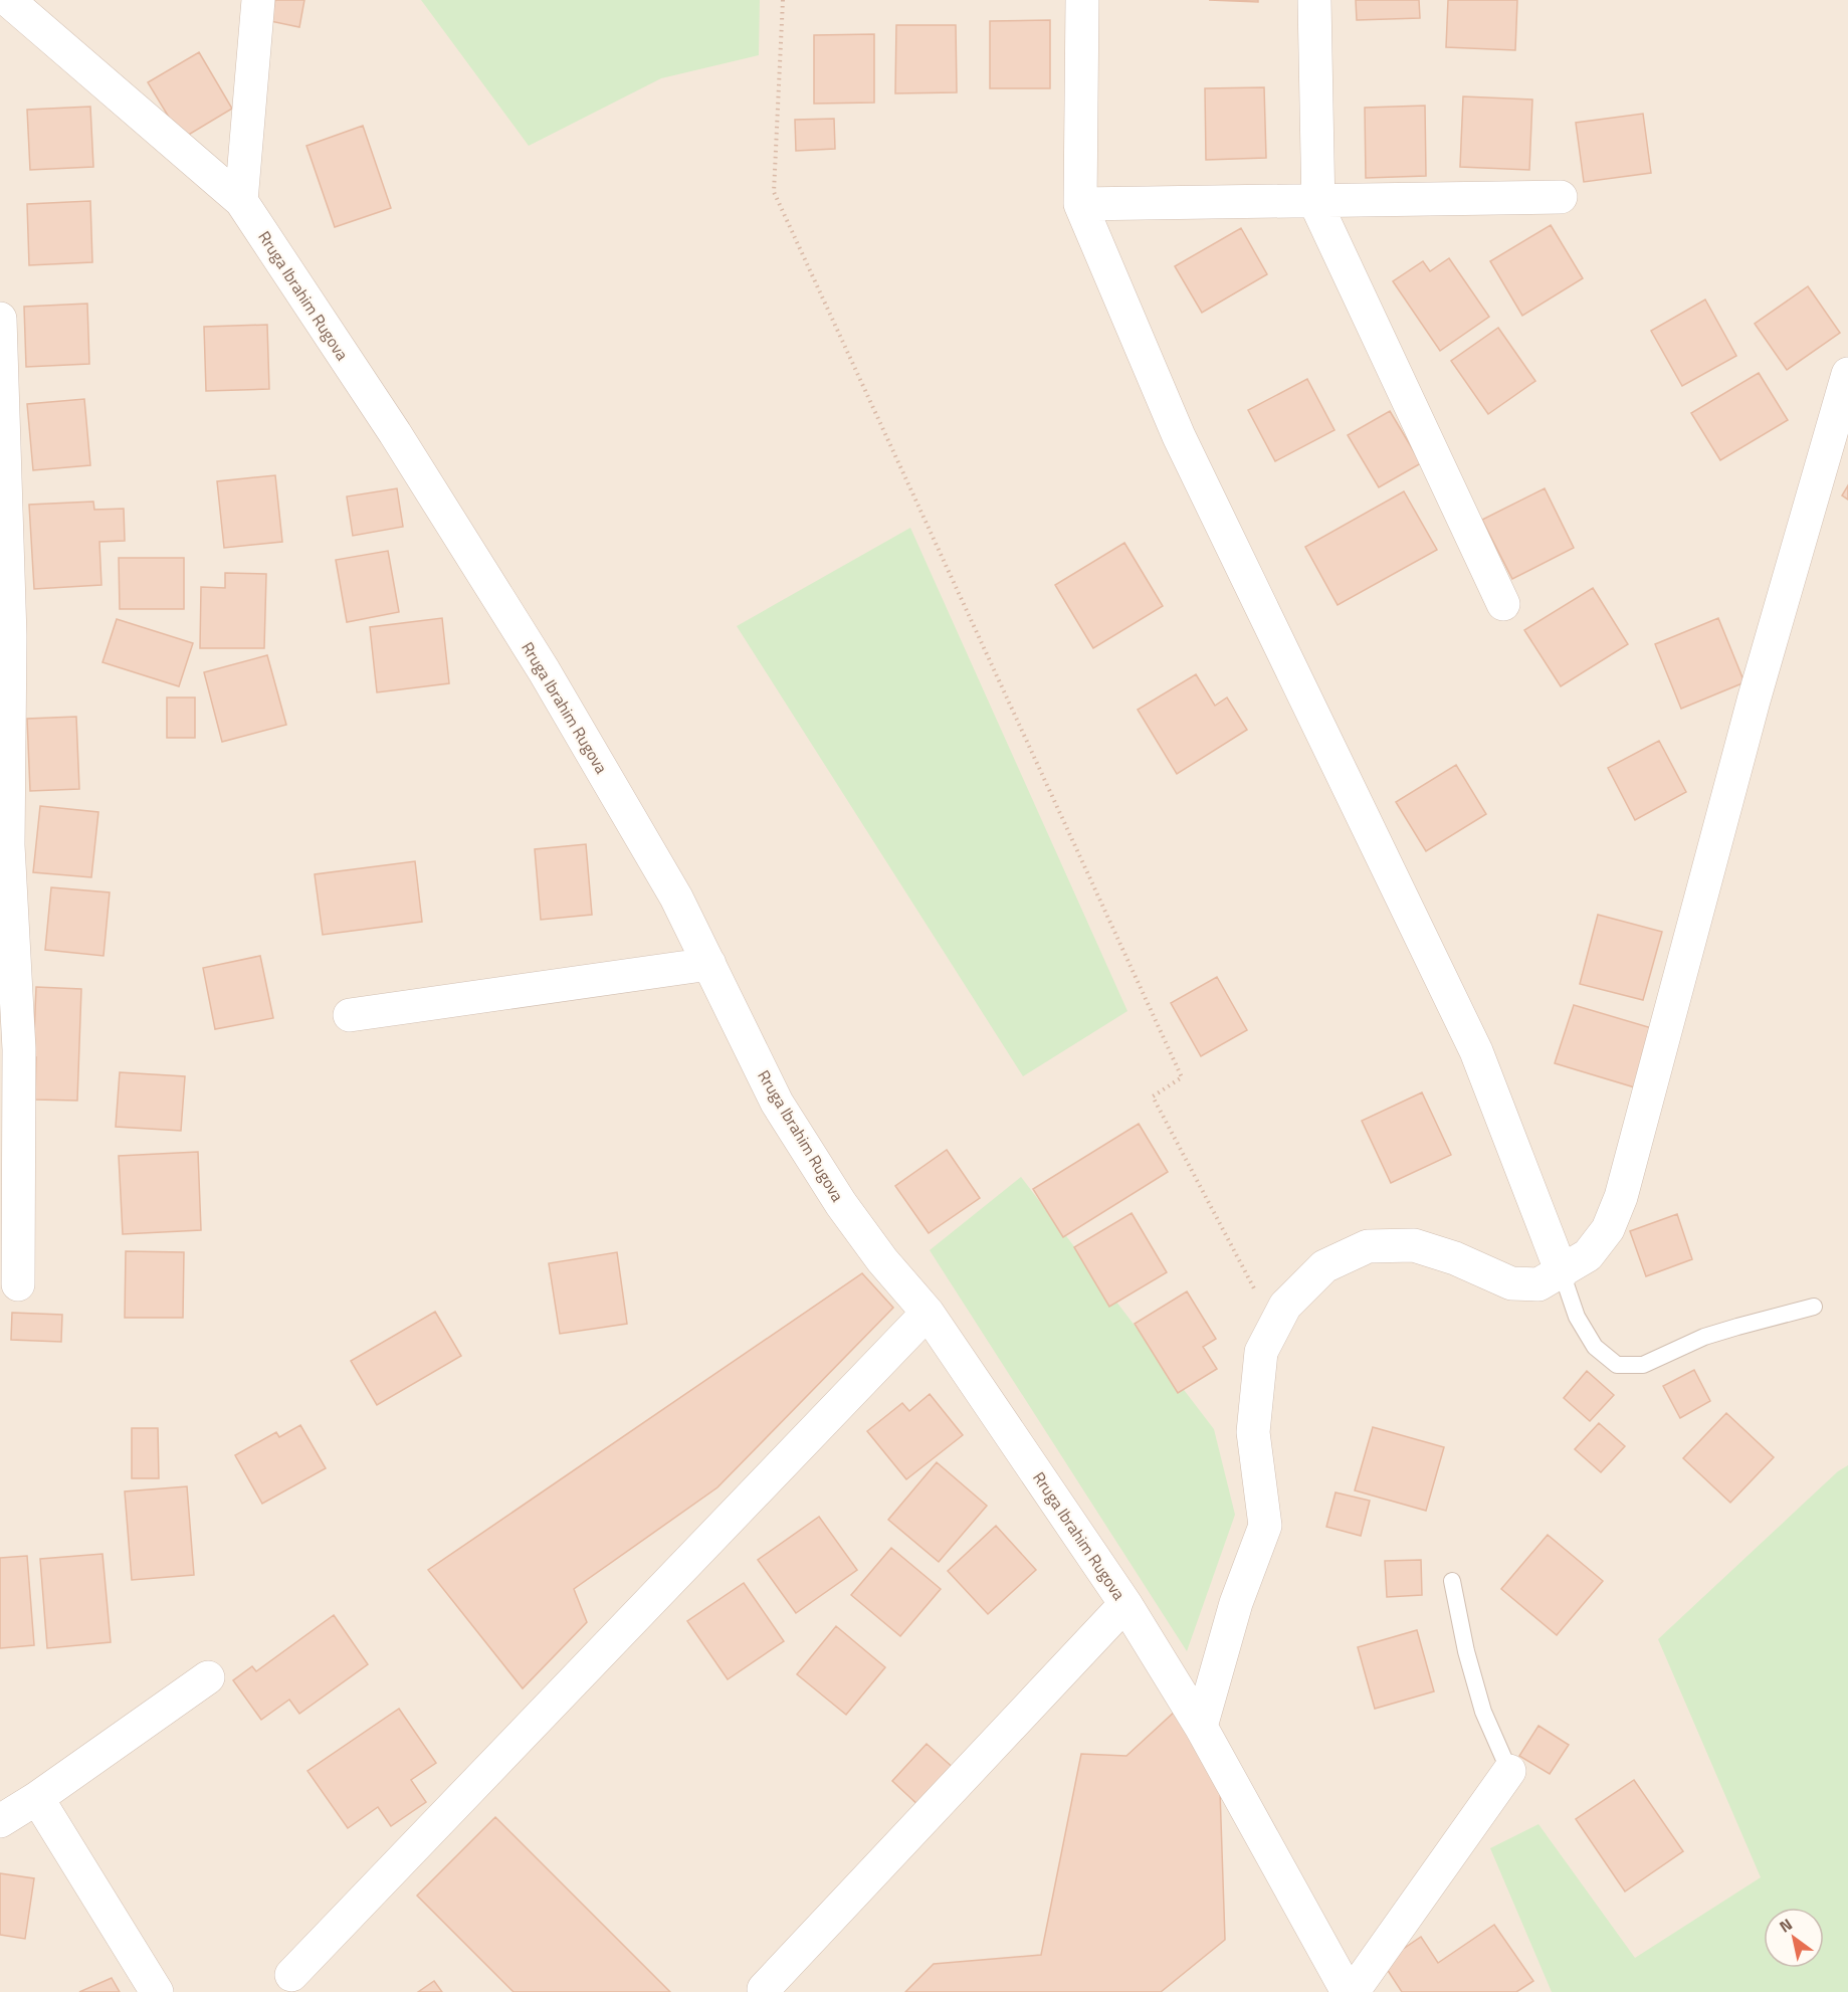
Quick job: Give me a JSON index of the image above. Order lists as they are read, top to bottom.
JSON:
{
  "streets": {
    "street": ["Rruga Ibrahim Rugova"]
  },
  "north": "top left"
}
